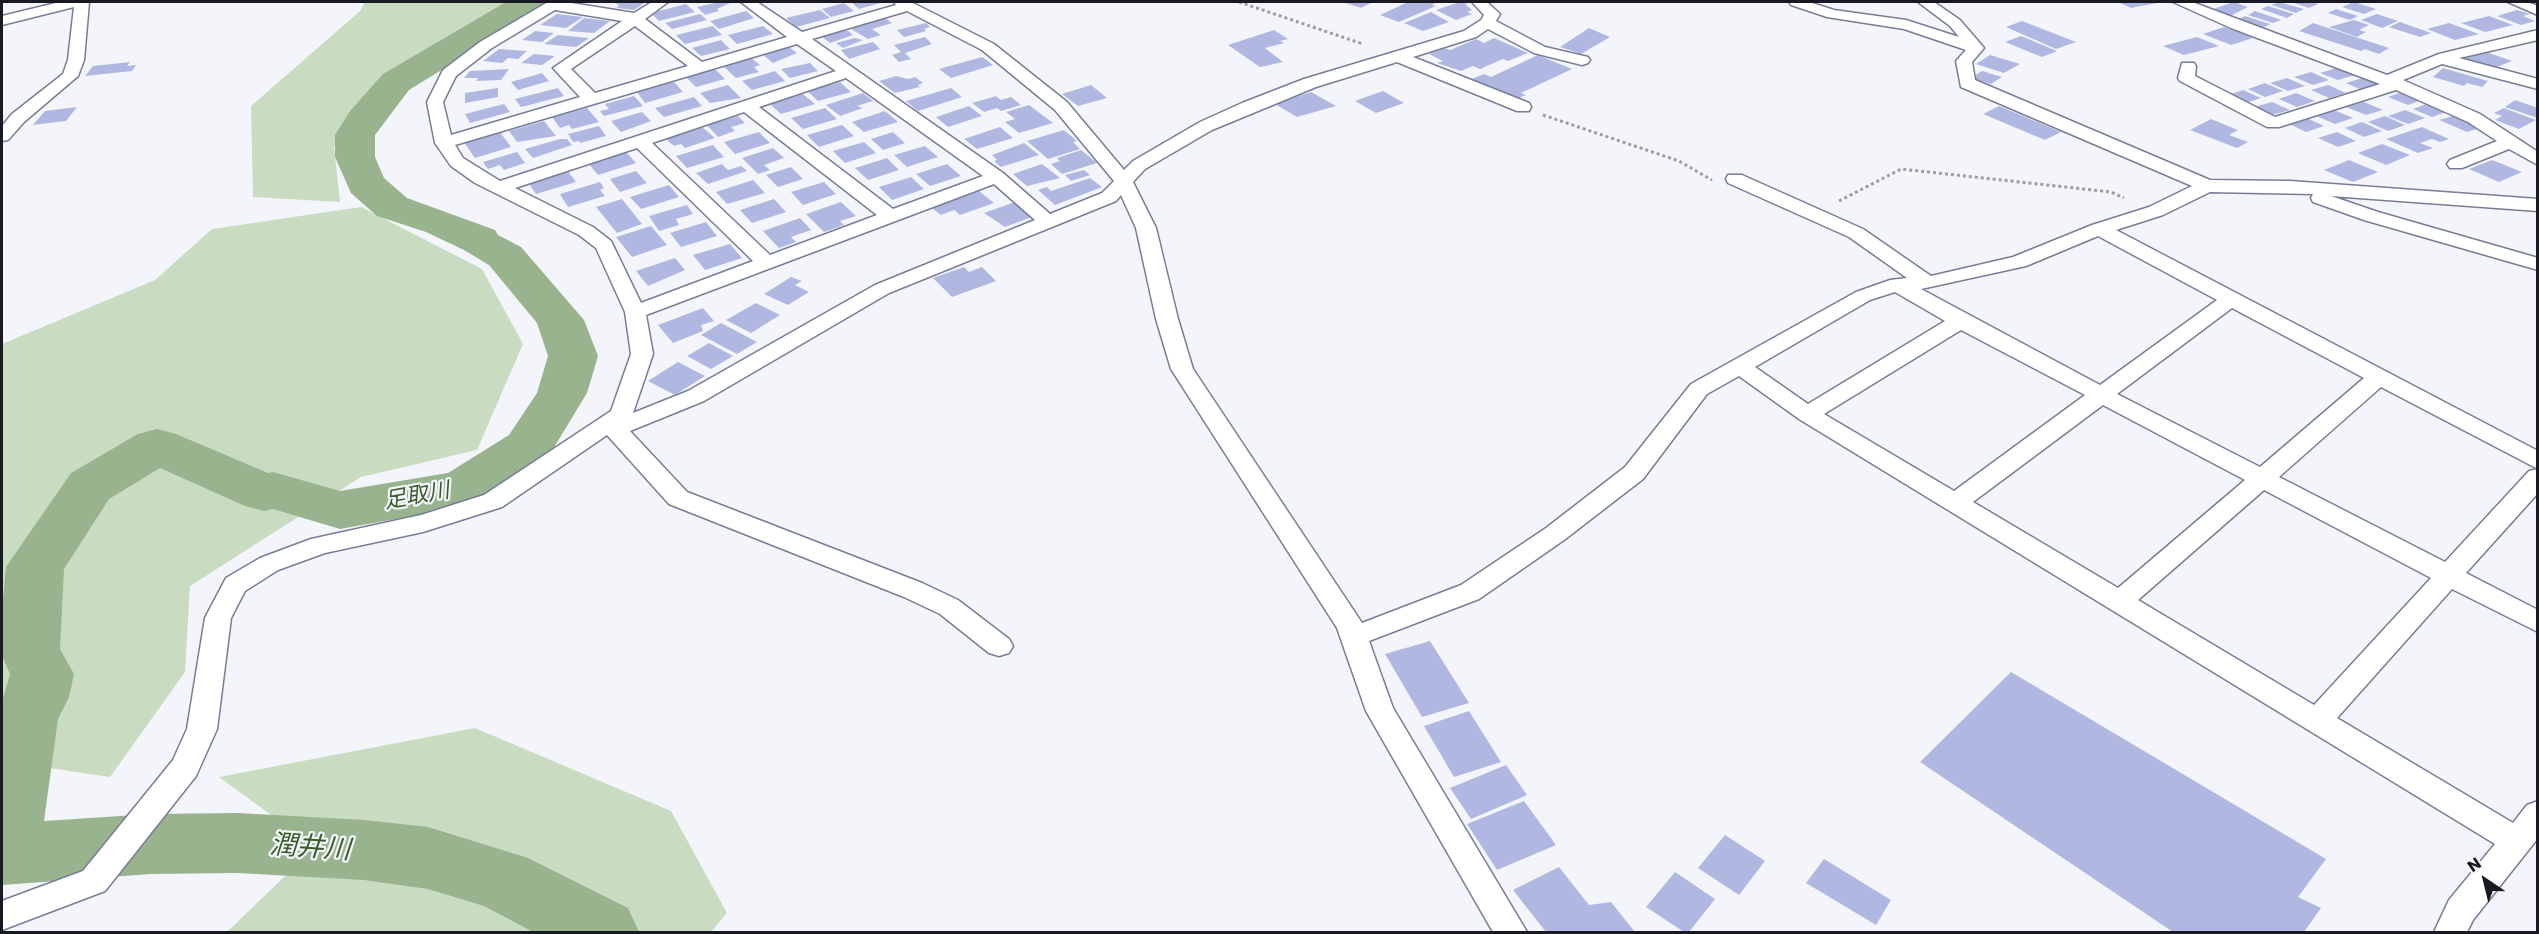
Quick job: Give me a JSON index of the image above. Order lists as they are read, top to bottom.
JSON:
{
  "water": ["足取川", "潤井川"],
  "north": "top left"
}
